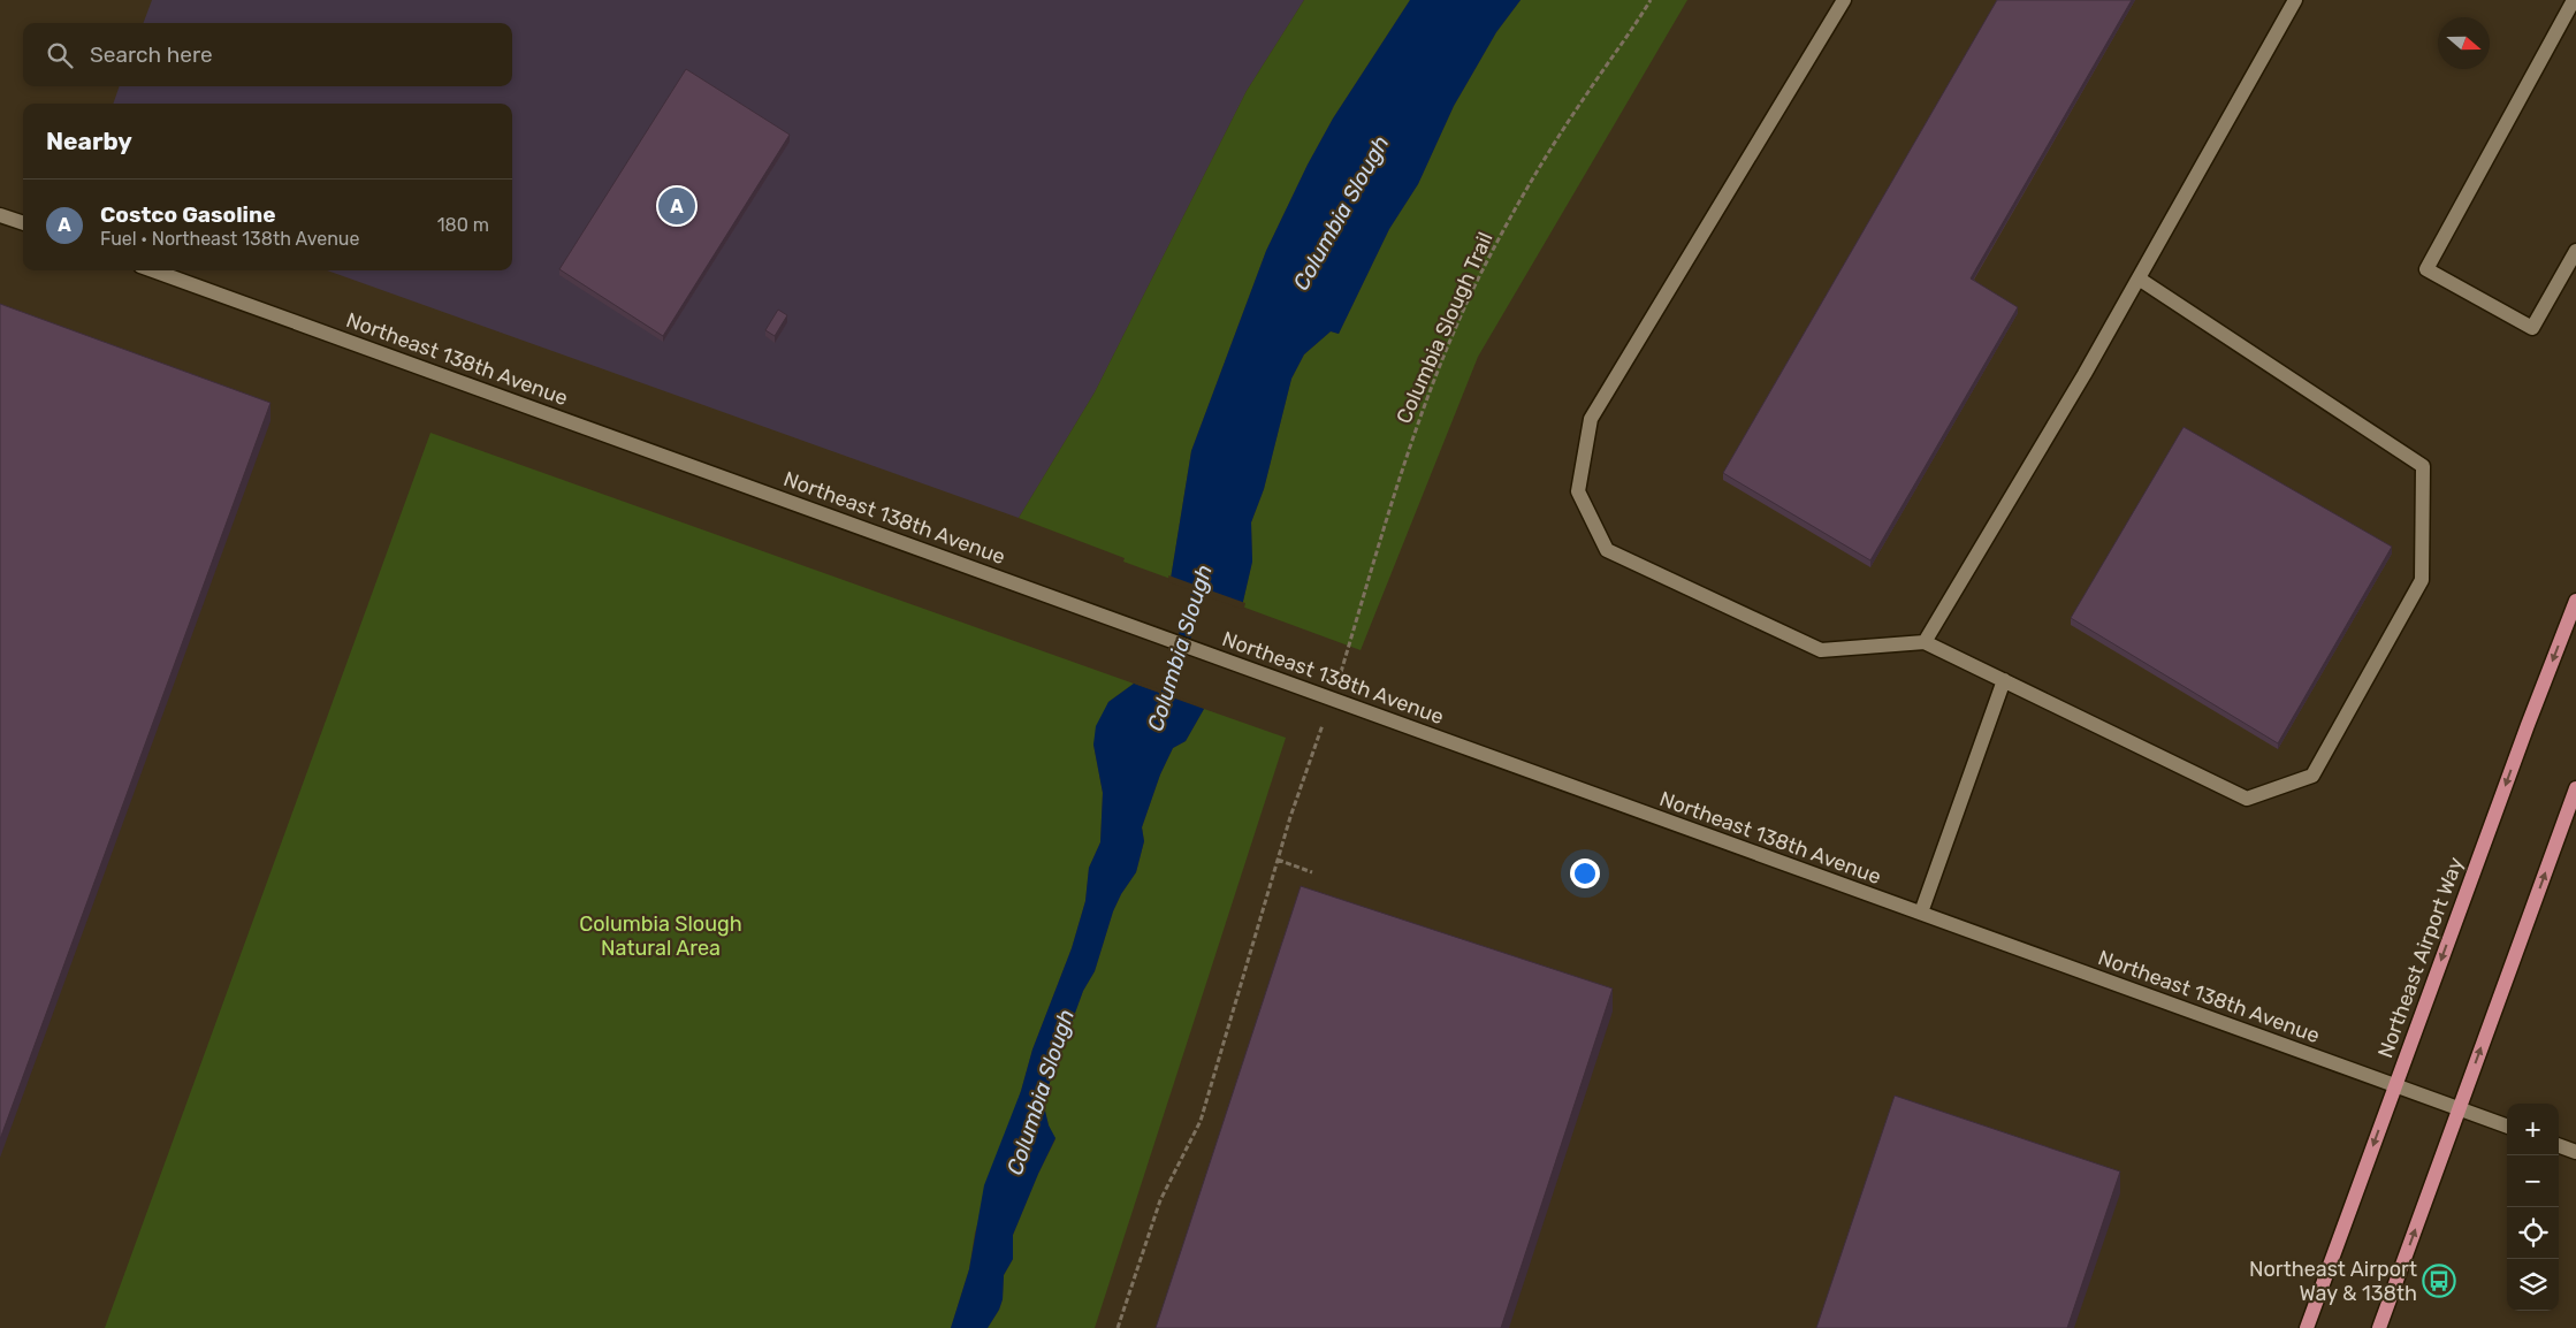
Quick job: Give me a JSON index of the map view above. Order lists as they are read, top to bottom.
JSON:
{
  "streets": {
    "main road": ["Northeast Airport Way"],
    "street": ["Northeast 138th Avenue"],
    "path": ["Columbia Slough Trail"]
  },
  "crossings": [
    ["Columbia Slough Trail", "Northeast 138th Avenue"],
    ["Northeast 138th Avenue", "Northeast Airport Way"]
  ],
  "water": ["Columbia Slough"],
  "parks": ["Columbia Slough Natural Area"],
  "places": {
    "bus stop": ["Northeast Airport Way & 138th"]
  },
  "north": "right",
  "page": {
    "search": "Search here",
    "heading": "Nearby",
    "list": [
      {
        "mark": "A",
        "name": "Costco Gasoline",
        "note": "Fuel · Northeast 138th Avenue",
        "value": "180 m"
      }
    ],
    "pins": "A",
    "map_buttons": ["+", "−"]
  }
}
